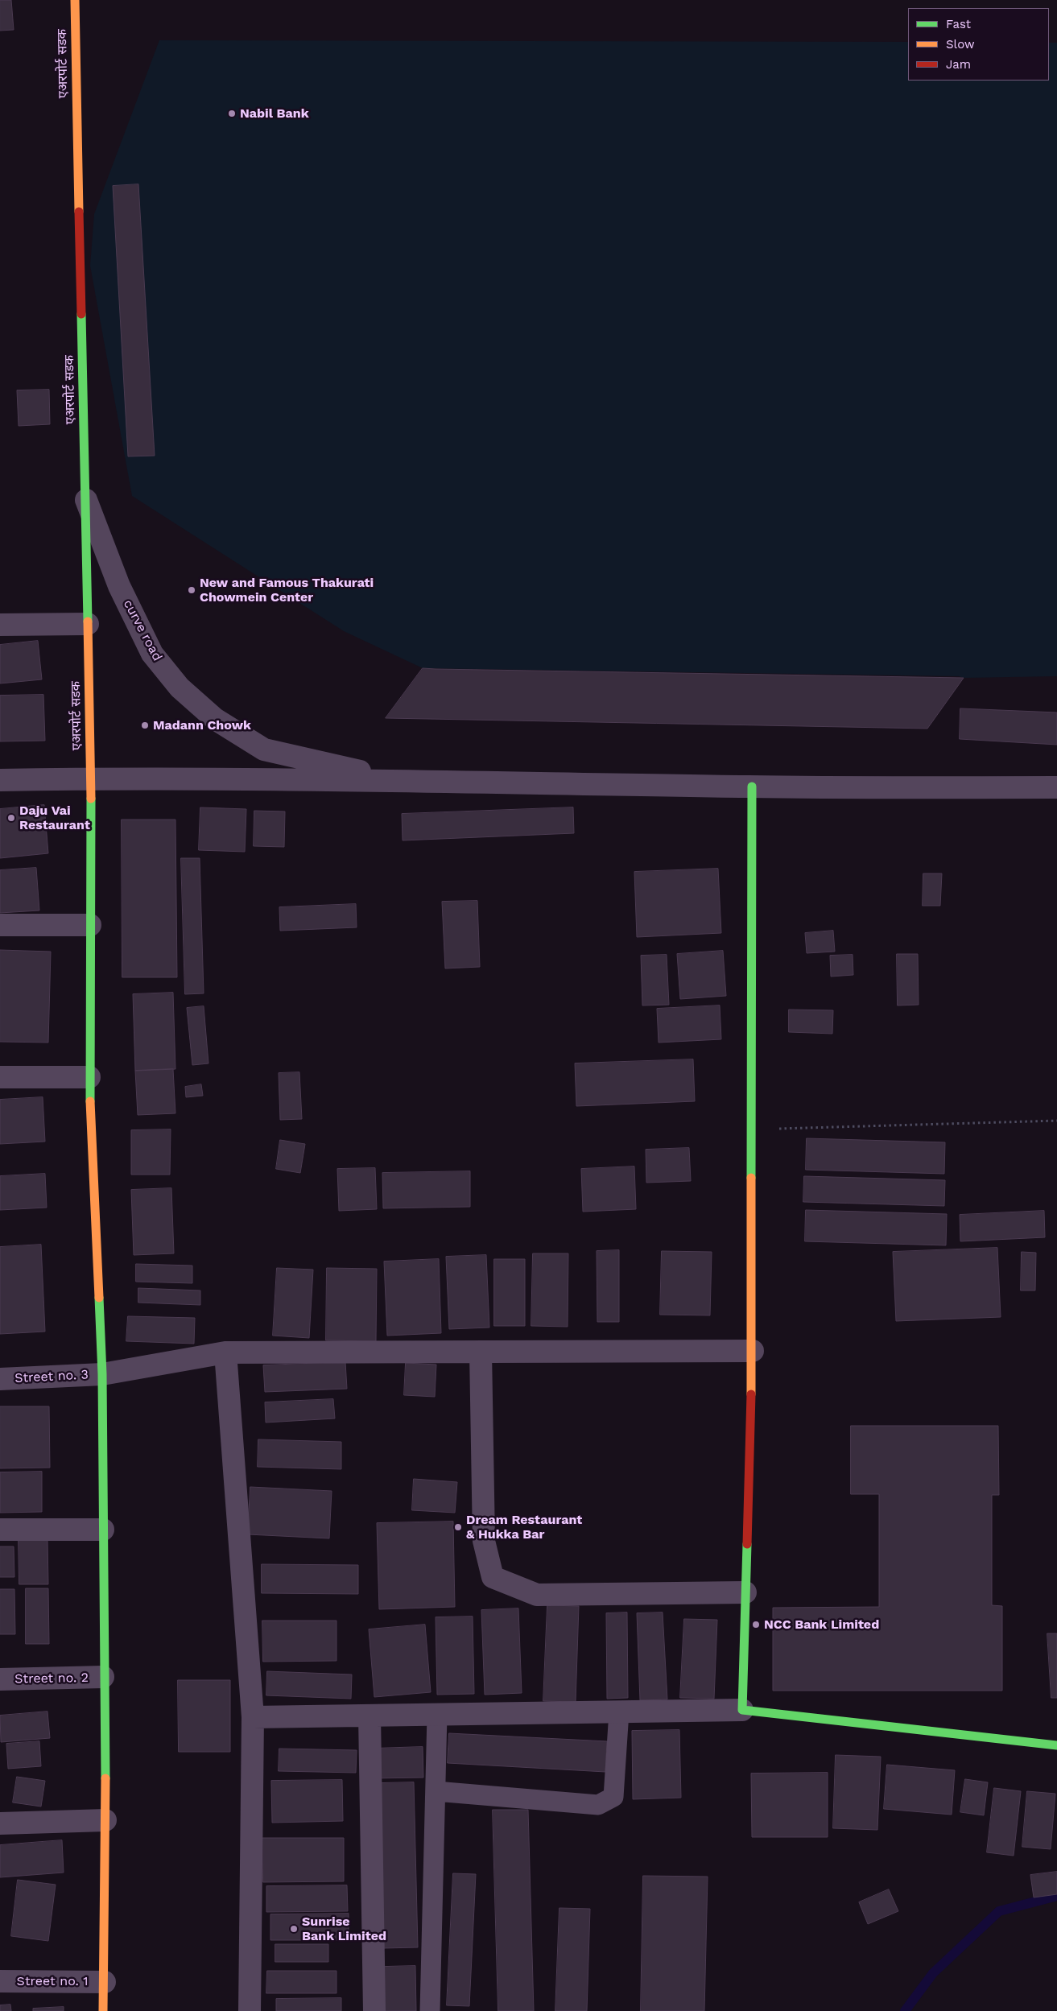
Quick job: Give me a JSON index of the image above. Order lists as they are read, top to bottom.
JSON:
{
  "streets": {
    "street": [
      "एअरपोर्ट सडक",
      "curve road",
      "Street no. 3",
      "Street no. 2",
      "Street no. 1"
    ]
  },
  "crossings": [
    ["एअरपोर्ट सडक", "curve road"],
    ["एअरपोर्ट सडक", "Street no. 3"],
    ["एअरपोर्ट सडक", "Street no. 2"],
    ["एअरपोर्ट सडक", "Street no. 1"]
  ],
  "places": [
    "Nabil Bank",
    "New and Famous Thakurati Chowmein Center",
    "Madann Chowk",
    "Daju Vai Restaurant",
    "Dream Restaurant & Hukka Bar",
    "NCC Bank Limited",
    "Sunrise Bank Limited"
  ],
  "legend": ["Fast", "Slow", "Jam"]
}
